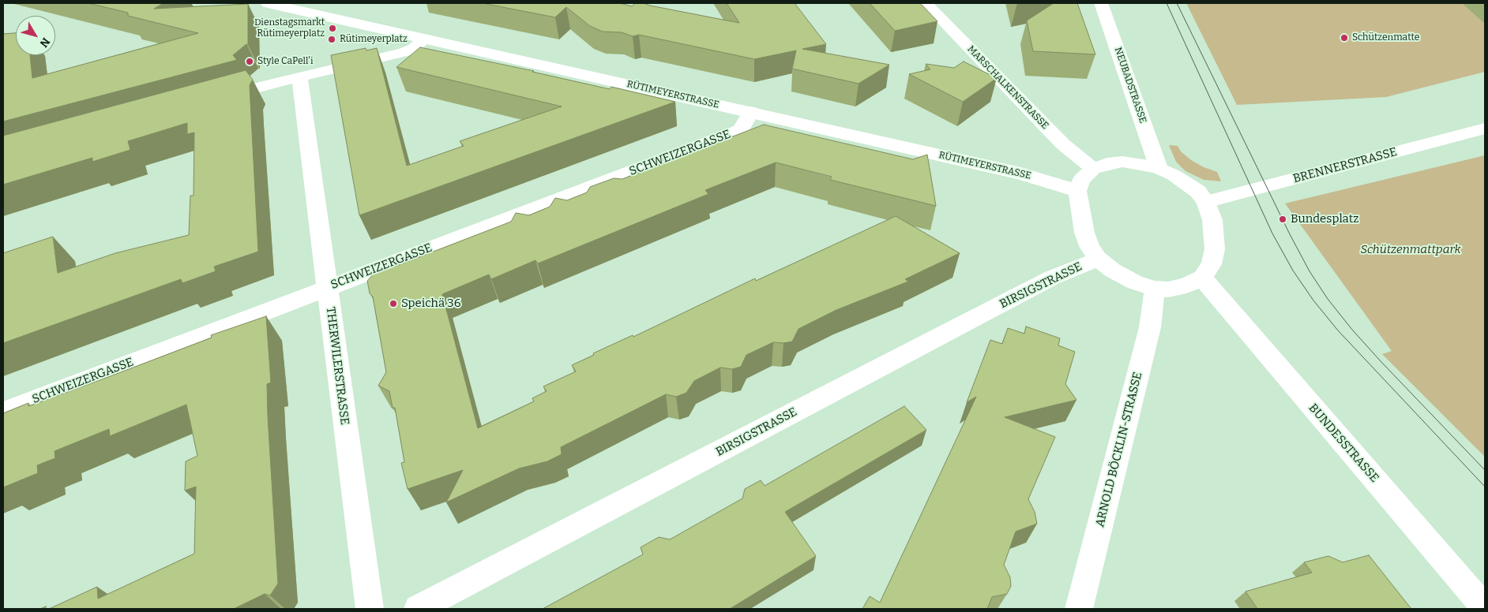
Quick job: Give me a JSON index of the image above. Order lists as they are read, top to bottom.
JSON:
{
  "streets": {
    "street": [
      "NEUBADSTRASSE",
      "MARSCHALKENSTRASSE",
      "RÜTIMEYERSTRASSE",
      "SCHWEIZERGASSE",
      "BRENNERSTRASSE",
      "BIRSIGSTRASSE",
      "THERWILERSTRASSE",
      "BUNDESSTRASSE",
      "ARNOLD BÖCKLIN-STRASSE"
    ]
  },
  "crossings": [
    ["NEUBADSTRASSE", "MARSCHALKENSTRASSE"],
    ["NEUBADSTRASSE", "RÜTIMEYERSTRASSE"],
    ["NEUBADSTRASSE", "BRENNERSTRASSE"],
    ["NEUBADSTRASSE", "BIRSIGSTRASSE"],
    ["NEUBADSTRASSE", "BUNDESSTRASSE"],
    ["NEUBADSTRASSE", "ARNOLD BÖCKLIN-STRASSE"],
    ["MARSCHALKENSTRASSE", "RÜTIMEYERSTRASSE"],
    ["MARSCHALKENSTRASSE", "BRENNERSTRASSE"],
    ["MARSCHALKENSTRASSE", "BIRSIGSTRASSE"],
    ["MARSCHALKENSTRASSE", "BUNDESSTRASSE"],
    ["MARSCHALKENSTRASSE", "ARNOLD BÖCKLIN-STRASSE"],
    ["RÜTIMEYERSTRASSE", "SCHWEIZERGASSE"],
    ["RÜTIMEYERSTRASSE", "BRENNERSTRASSE"],
    ["RÜTIMEYERSTRASSE", "BIRSIGSTRASSE"],
    ["RÜTIMEYERSTRASSE", "BUNDESSTRASSE"],
    ["RÜTIMEYERSTRASSE", "ARNOLD BÖCKLIN-STRASSE"],
    ["SCHWEIZERGASSE", "THERWILERSTRASSE"],
    ["BRENNERSTRASSE", "BIRSIGSTRASSE"],
    ["BRENNERSTRASSE", "BUNDESSTRASSE"],
    ["BRENNERSTRASSE", "ARNOLD BÖCKLIN-STRASSE"],
    ["BIRSIGSTRASSE", "BUNDESSTRASSE"],
    ["BIRSIGSTRASSE", "ARNOLD BÖCKLIN-STRASSE"],
    ["BUNDESSTRASSE", "ARNOLD BÖCKLIN-STRASSE"]
  ],
  "parks": ["Schützenmattpark"],
  "places": [
    "Dienstagsmarkt Rütimeyerplatz",
    "Schützenmatte",
    "Rütimeyerplatz",
    "Style CaPell'i",
    "Bundesplatz",
    "Speichä 36"
  ],
  "north": "bottom right"
}
